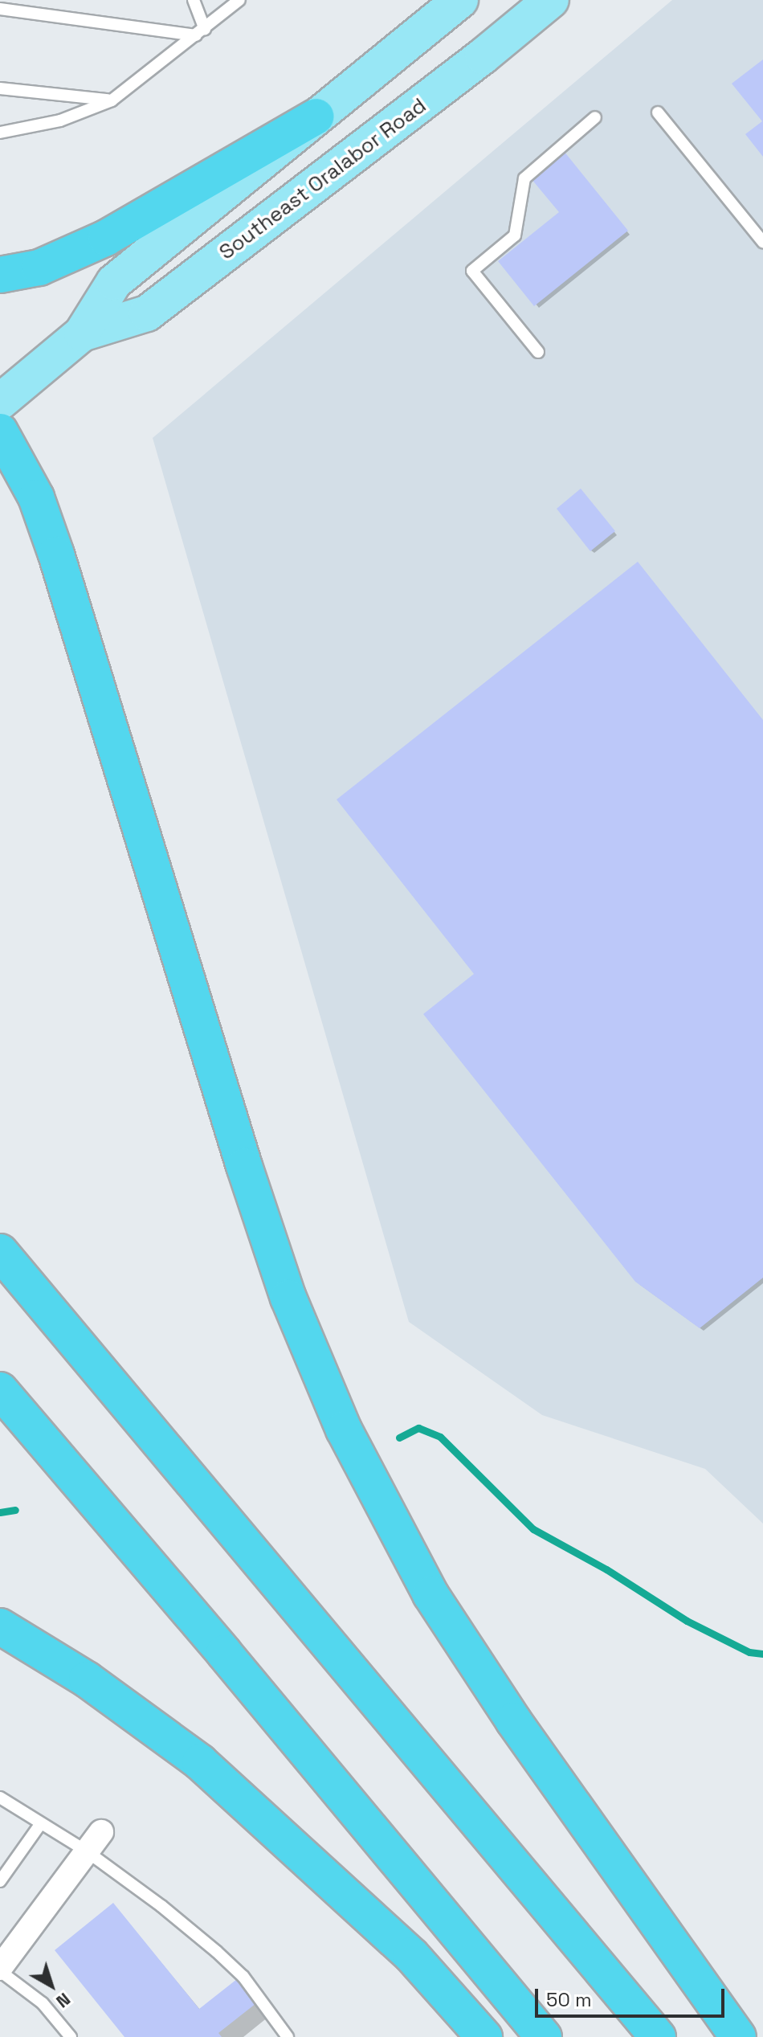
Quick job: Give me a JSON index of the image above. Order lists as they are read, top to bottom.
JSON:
{
  "streets": {
    "main road": ["Southeast Oralabor Road"]
  },
  "scale_bar": "50 m",
  "north": "bottom right"
}
